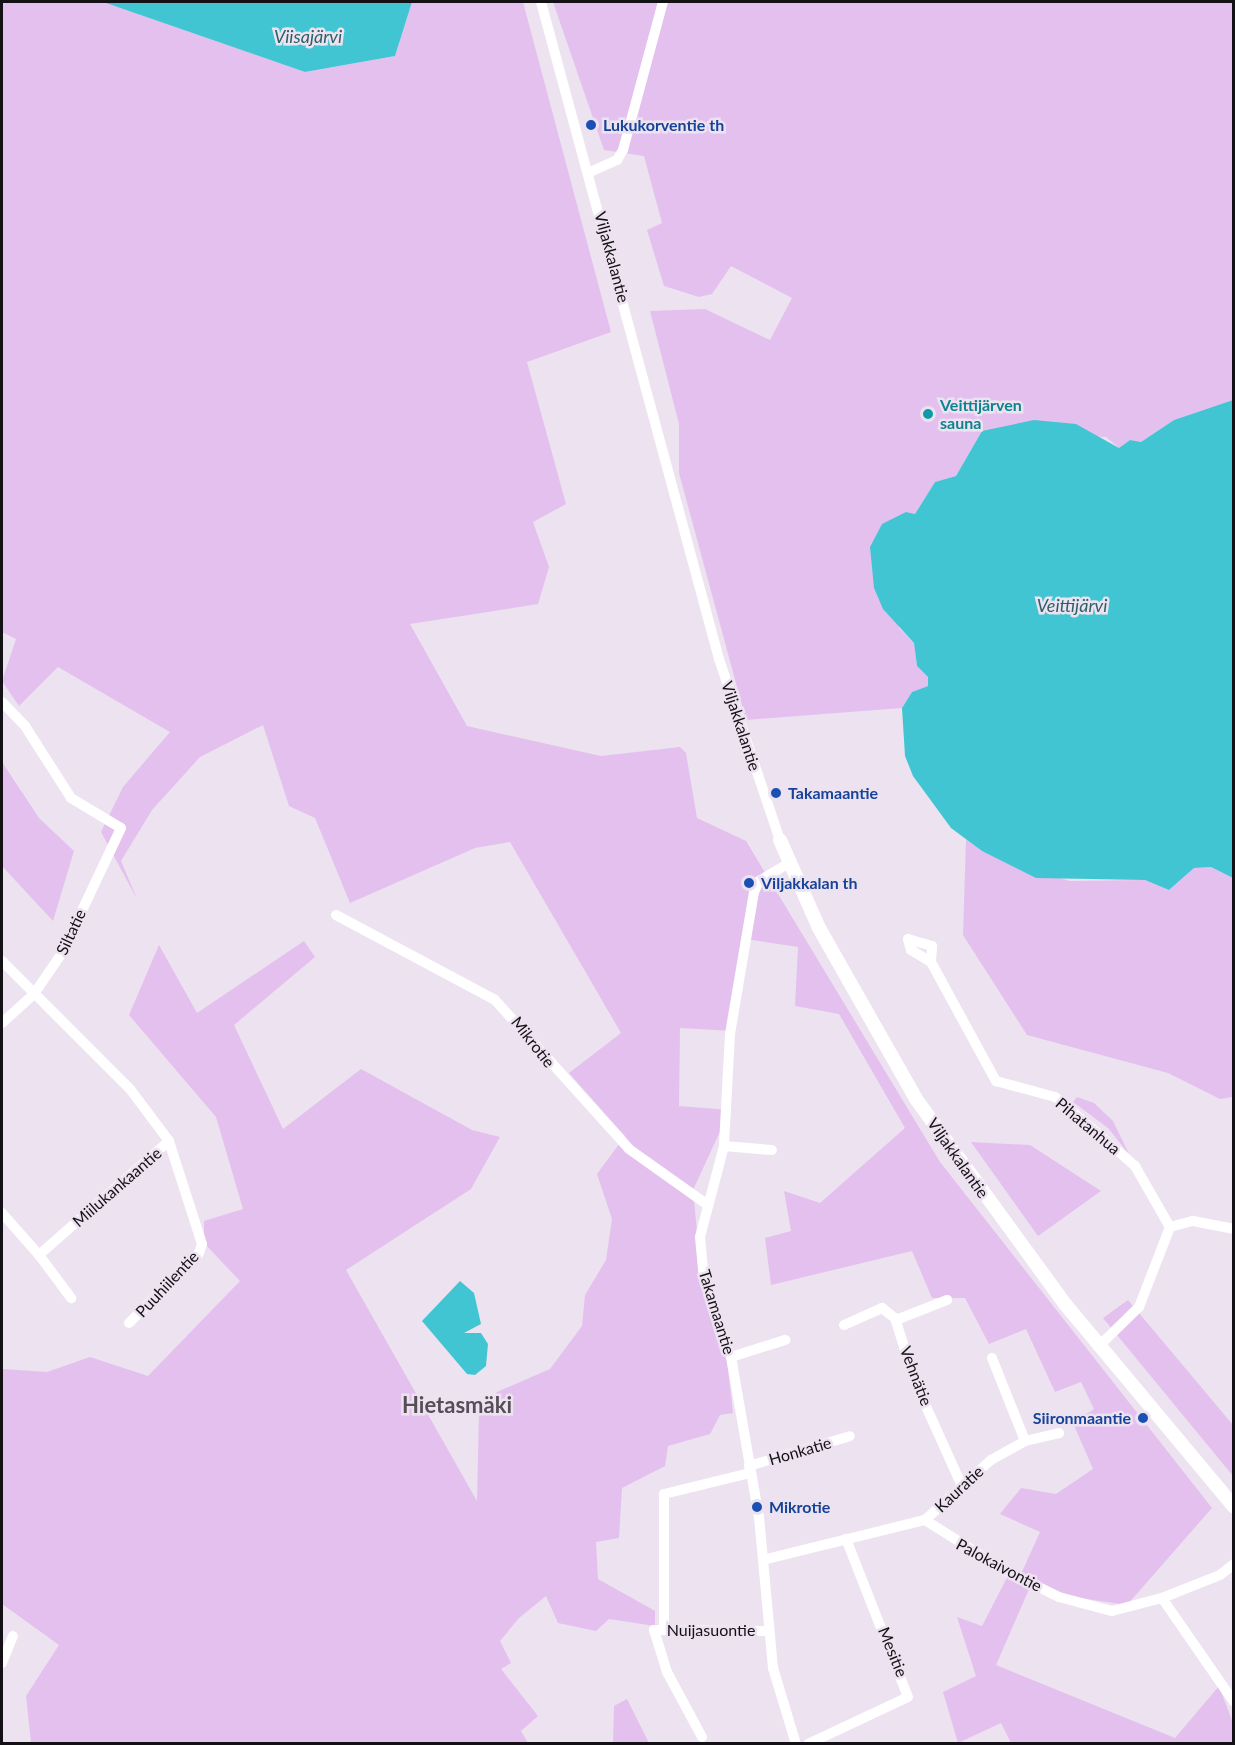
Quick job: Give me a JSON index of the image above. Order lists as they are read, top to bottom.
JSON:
{
  "streets": {
    "main road": ["Viljakkalantie"],
    "street": [
      "Siltatie",
      "Mikrotie",
      "Pihatanhua",
      "Miilukankaantie",
      "Puuhiilentie",
      "Takamaantie",
      "Vehnätie",
      "Honkatie",
      "Kauratie",
      "Palokaivontie",
      "Nuijasuontie",
      "Mesitie"
    ]
  },
  "crossings": [
    ["Viljakkalantie", "Takamaantie"],
    ["Siltatie", "Miilukankaantie"],
    ["Mikrotie", "Takamaantie"],
    ["Miilukankaantie", "Puuhiilentie"],
    ["Takamaantie", "Honkatie"],
    ["Takamaantie", "Nuijasuontie"],
    ["Vehnätie", "Kauratie"],
    ["Honkatie", "Nuijasuontie"],
    ["Kauratie", "Palokaivontie"]
  ],
  "districts": ["Hietasmäki"],
  "water": ["Viisajärvi", "Veittijärvi"],
  "places": [
    "Lukukorventie th",
    "Veittijärven sauna",
    "Takamaantie",
    "Viljakkalan th",
    "Siironmaantie",
    "Mikrotie"
  ]
}
